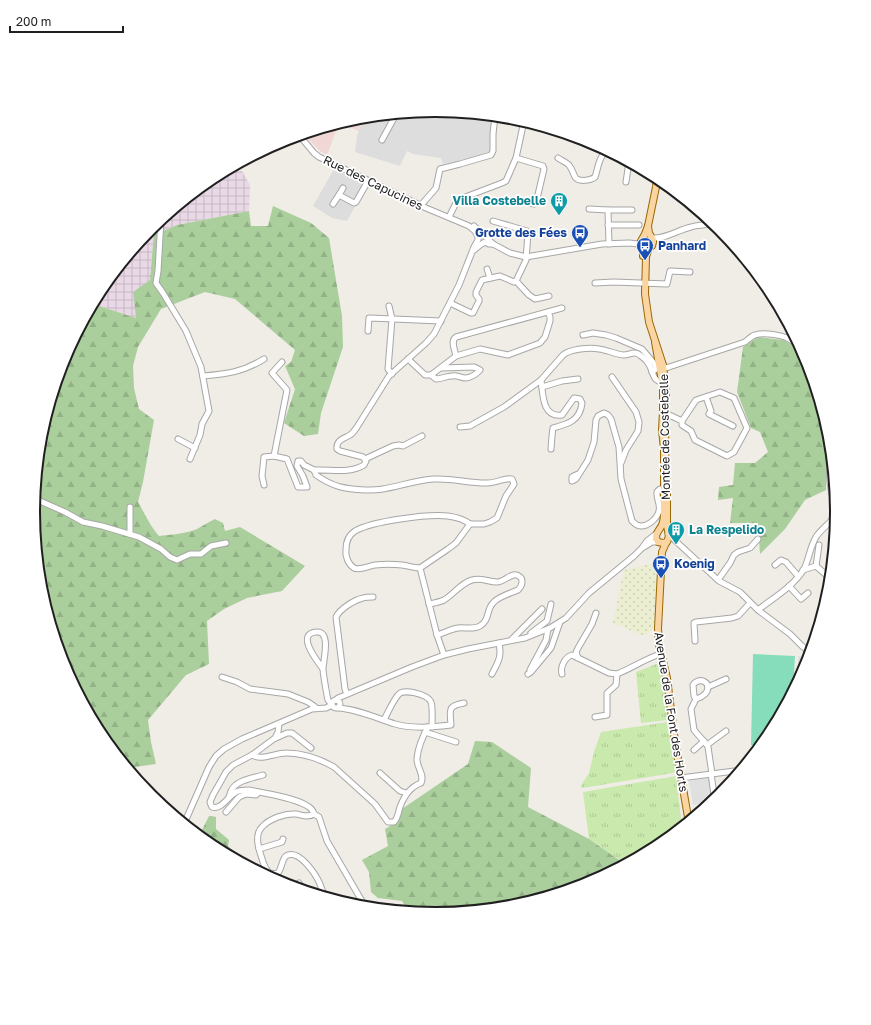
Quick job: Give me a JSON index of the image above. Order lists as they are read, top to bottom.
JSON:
{
  "streets": {
    "main road": ["Montée de Costebelle", "Avenue de la Font des Horts"],
    "street": ["Rue des Capucines"]
  },
  "crossings": [
    ["Montée de Costebelle", "Avenue de la Font des Horts"]
  ],
  "places": {
    "building": ["Villa Costebelle", "La Respelido"],
    "bus stop": ["Grotte des Fées", "Panhard", "Koenig"]
  },
  "scale_bar": "200 m"
}
